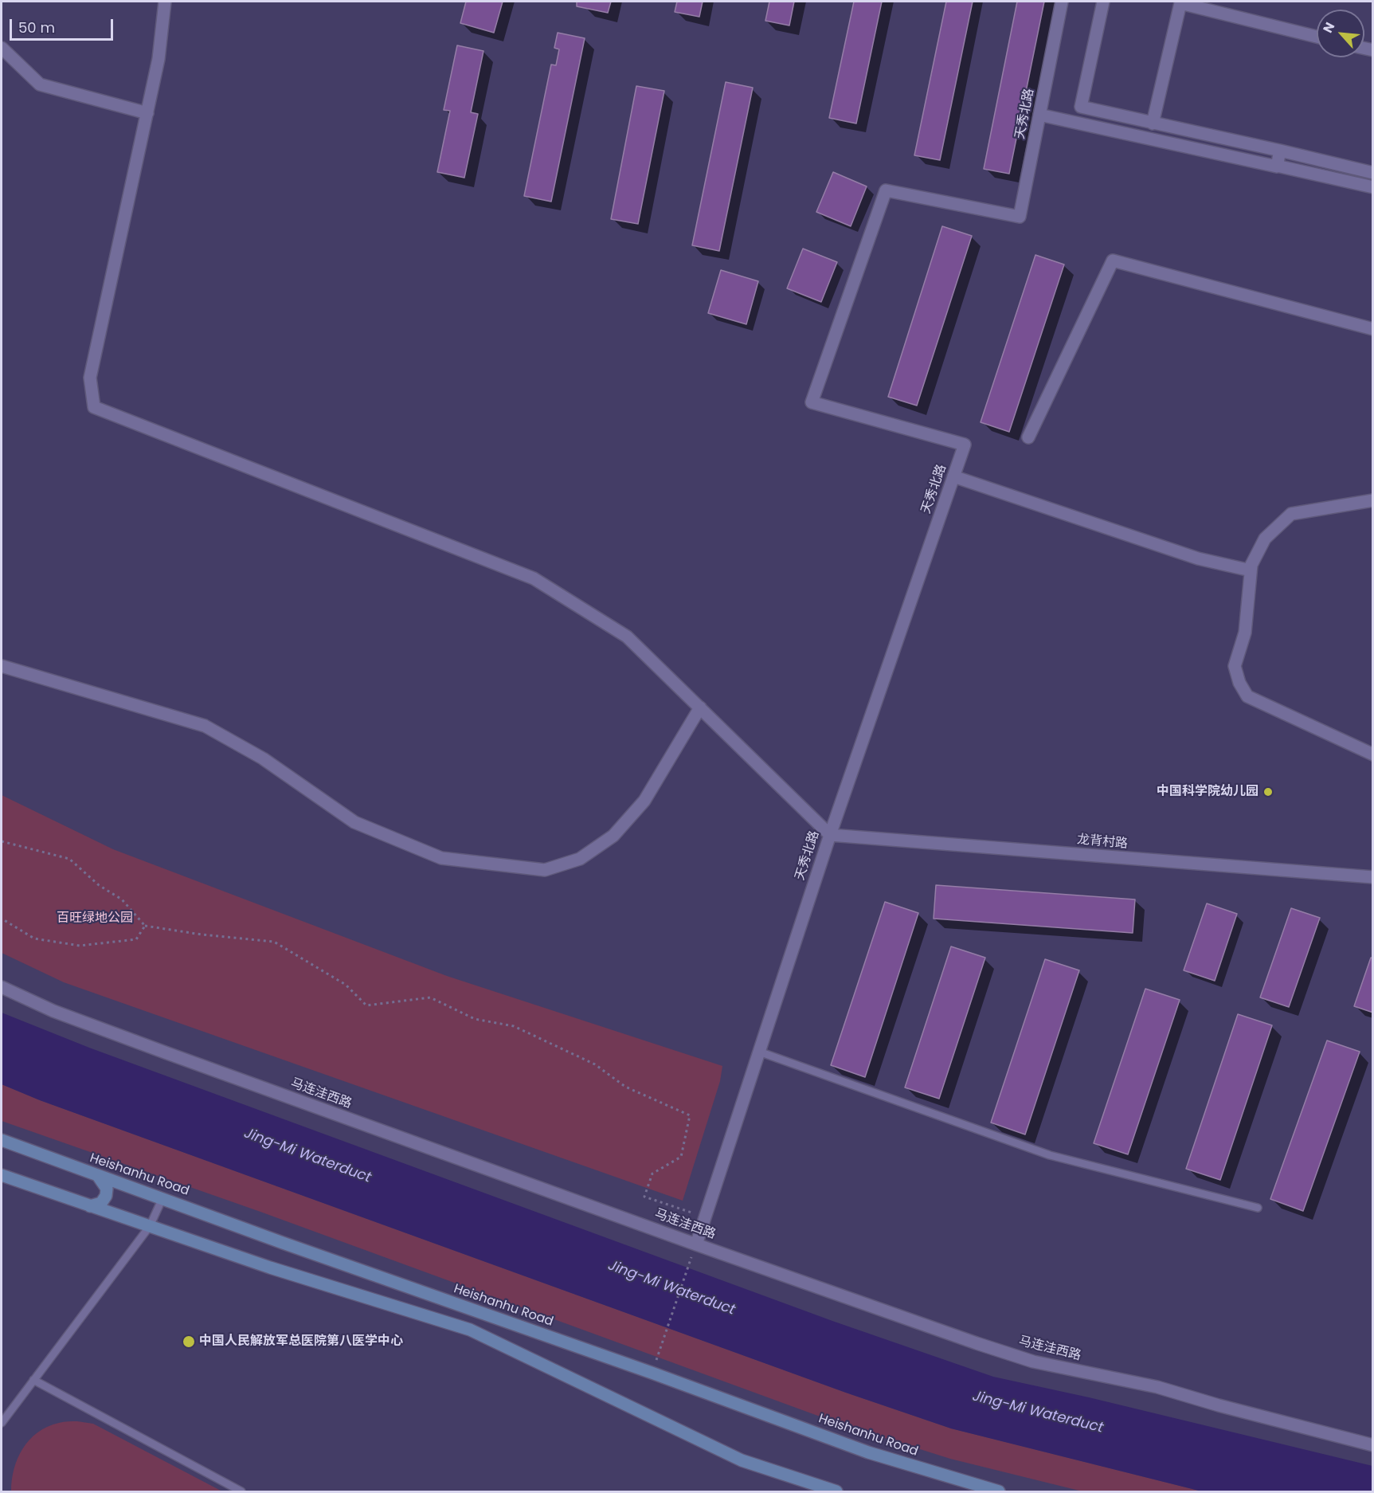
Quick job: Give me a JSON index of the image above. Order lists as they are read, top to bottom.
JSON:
{
  "streets": {
    "main road": ["Heishanhu Road"],
    "street": ["天秀北路", "龙背村路", "马连洼西路"]
  },
  "crossings": [
    ["天秀北路", "龙背村路"],
    ["天秀北路", "马连洼西路"]
  ],
  "water": ["Jing-Mi Waterduct"],
  "parks": ["百旺绿地公园"],
  "places": ["中国科学院幼儿园", "中国人民解放军总医院第八医学中心"],
  "scale_bar": "50 m",
  "north": "top left"
}
